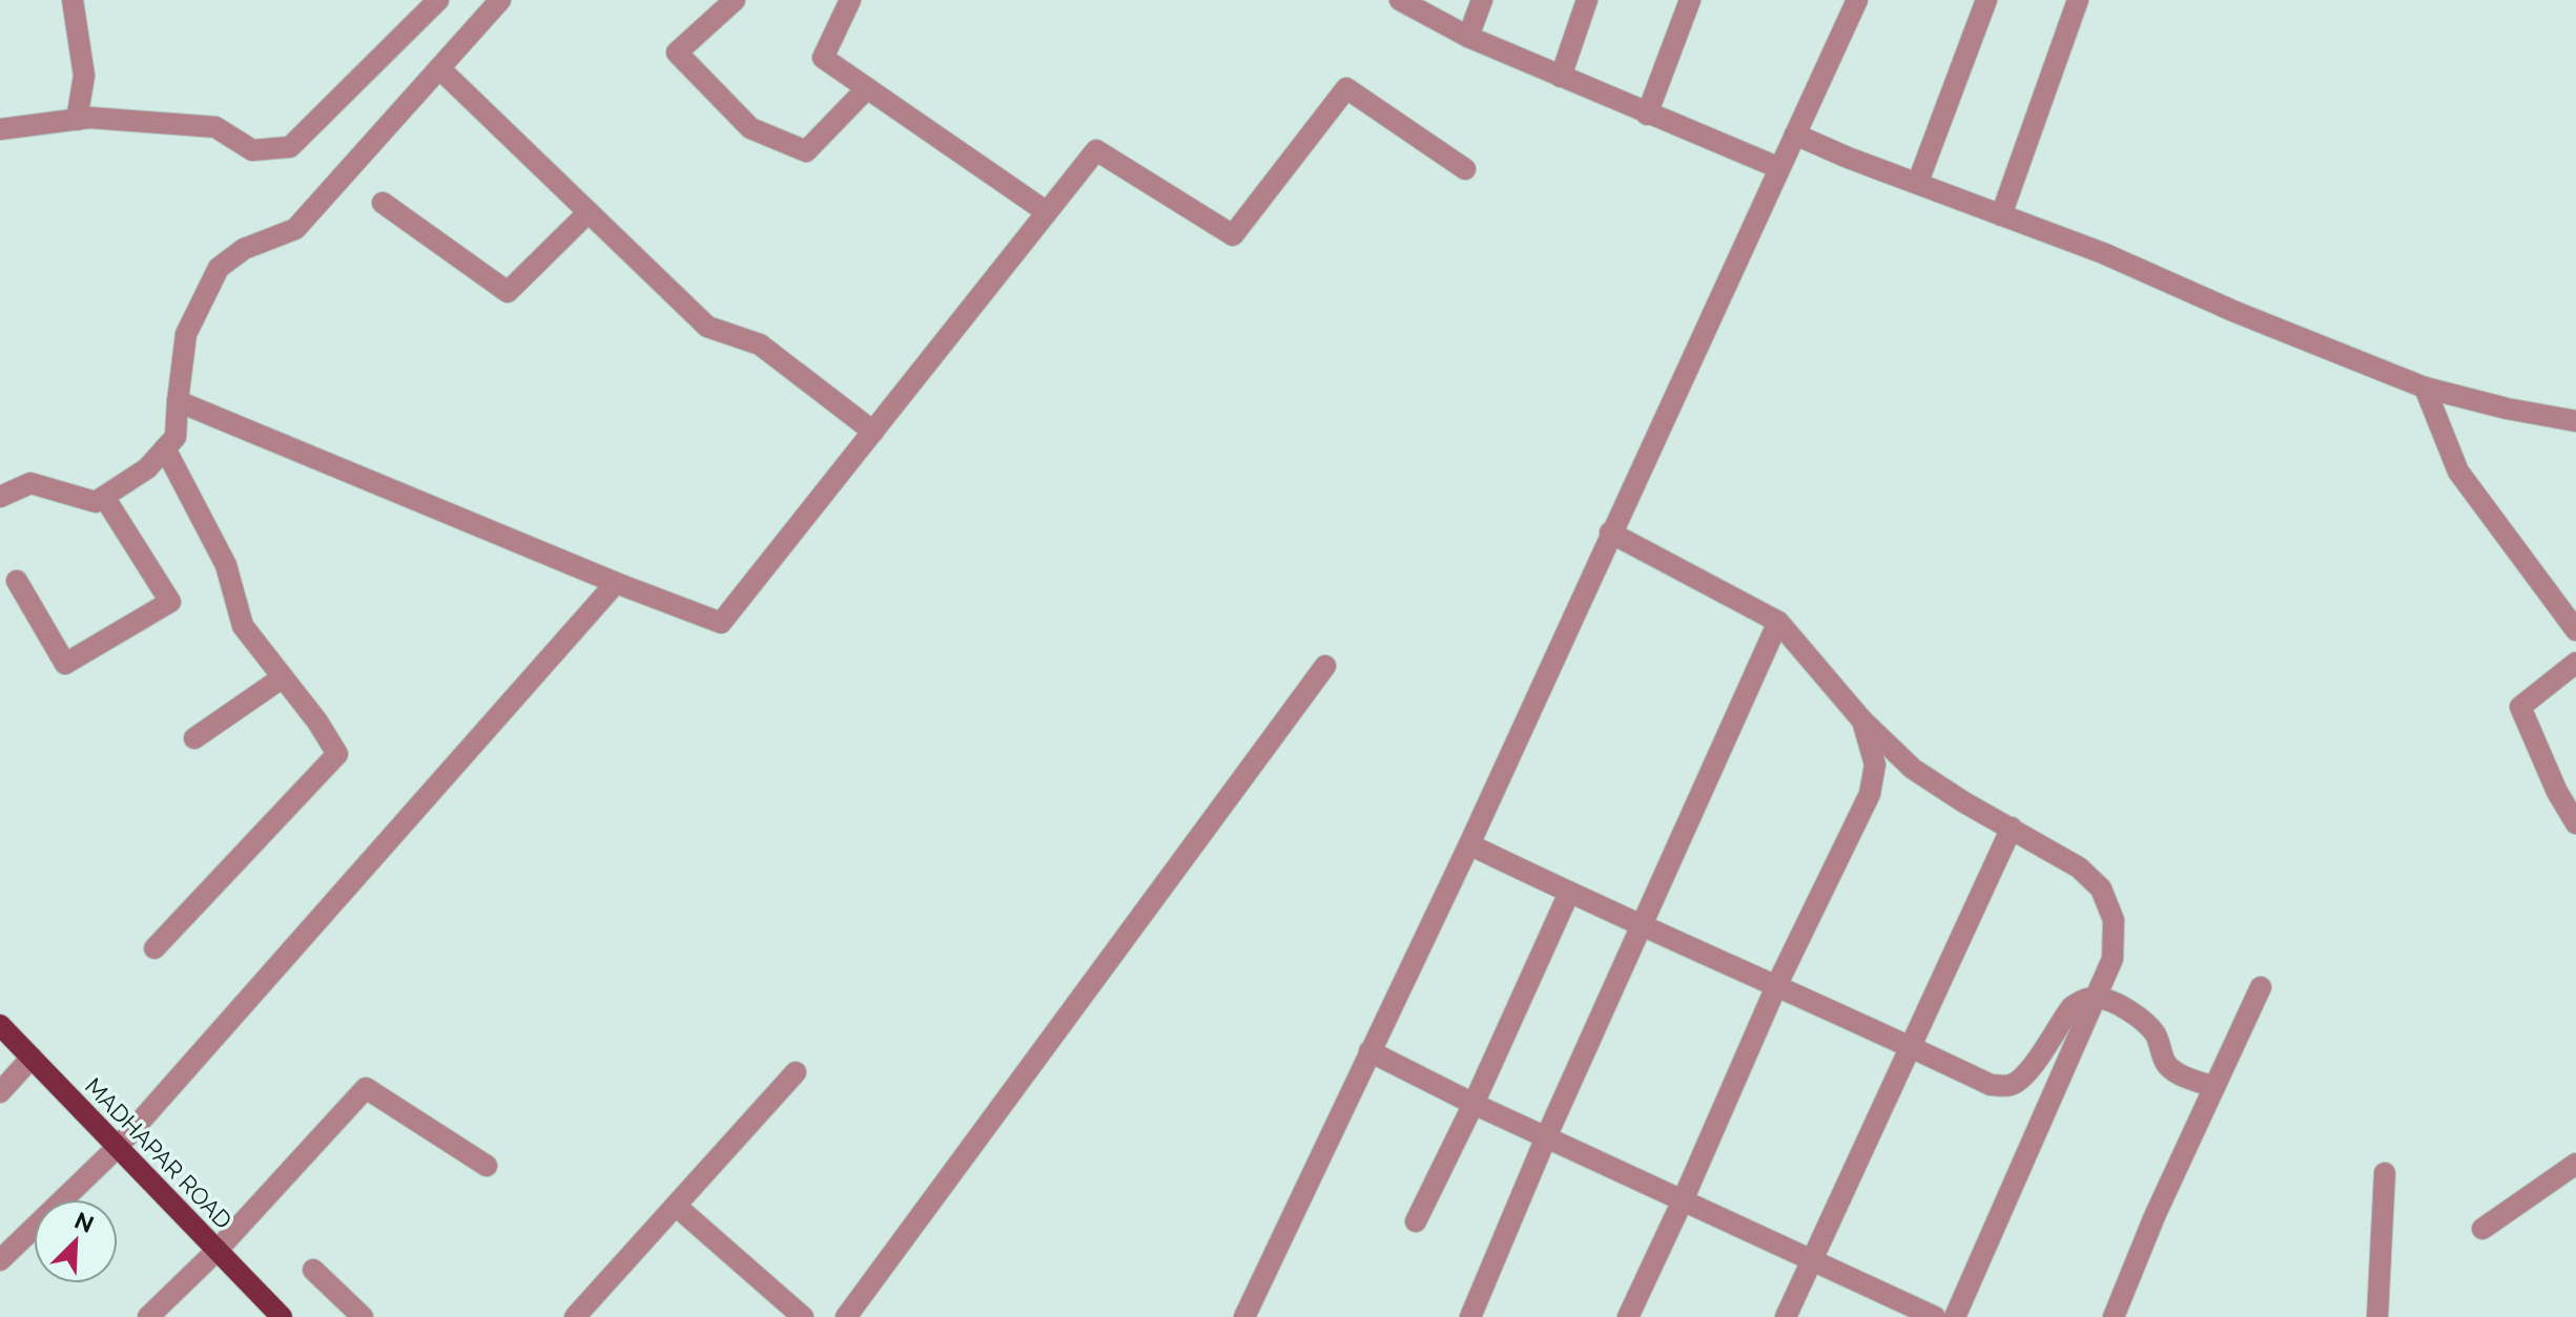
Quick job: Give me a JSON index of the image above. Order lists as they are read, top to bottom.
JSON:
{
  "streets": {
    "main road": ["MADHAPAR ROAD"]
  },
  "north": "top right"
}
